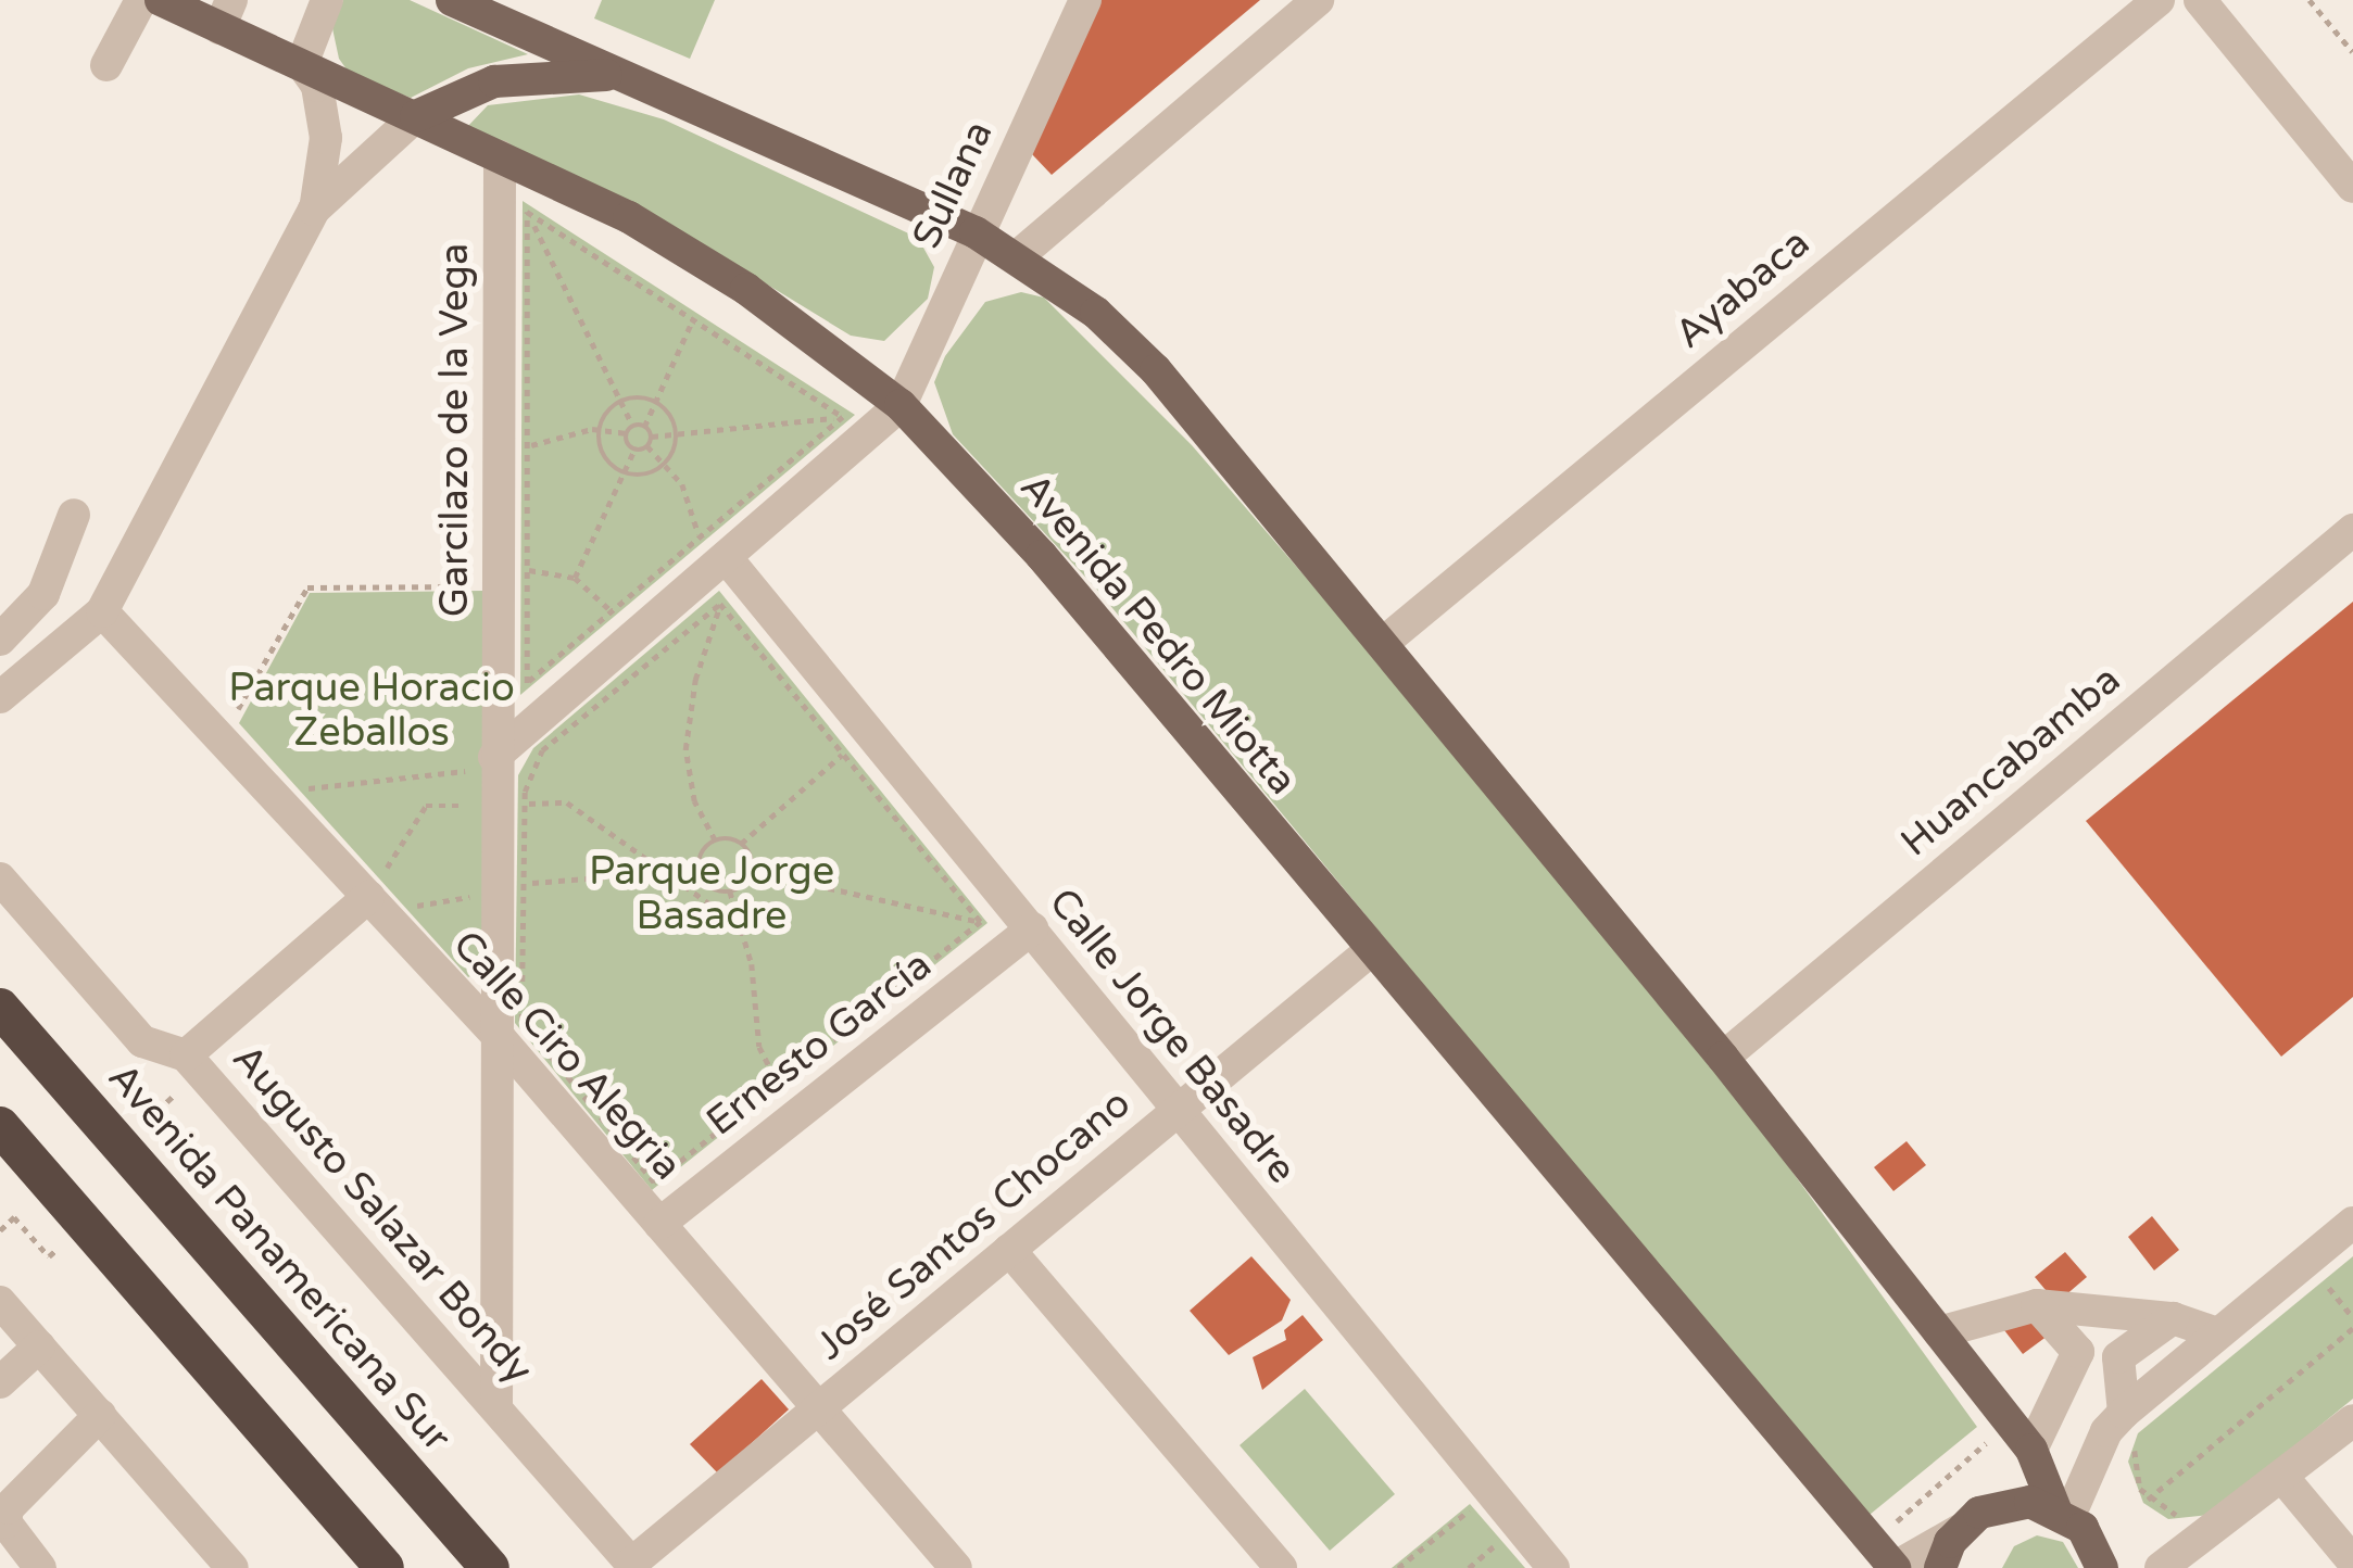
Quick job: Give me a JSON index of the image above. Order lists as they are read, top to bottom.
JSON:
{
  "streets": {
    "highway": ["Avenida Panamericana Sur"],
    "main road": ["Avenida Pedro Miotta"],
    "street": [
      "Sullana",
      "Ayabaca",
      "Garcilazo de la Vega",
      "Huancabamba",
      "Calle Jorge Basadre",
      "Ernesto García",
      "Calle Ciro Alegria",
      "Augusto Salazar Bondy",
      "José Santos Chocano"
    ]
  },
  "crossings": [
    ["Sullana", "Avenida Pedro Miotta"],
    ["Garcilazo de la Vega", "Avenida Pedro Miotta"],
    ["Garcilazo de la Vega", "Calle Ciro Alegria"],
    ["Garcilazo de la Vega", "Augusto Salazar Bondy"],
    ["Avenida Pedro Miotta", "José Santos Chocano"],
    ["Calle Jorge Basadre", "Ernesto García"],
    ["Calle Jorge Basadre", "José Santos Chocano"],
    ["Ernesto García", "Calle Ciro Alegria"],
    ["Calle Ciro Alegria", "José Santos Chocano"],
    ["Augusto Salazar Bondy", "José Santos Chocano"]
  ],
  "parks": ["Parque Horacio Zeballos", "Parque Jorge Basadre"]
}
